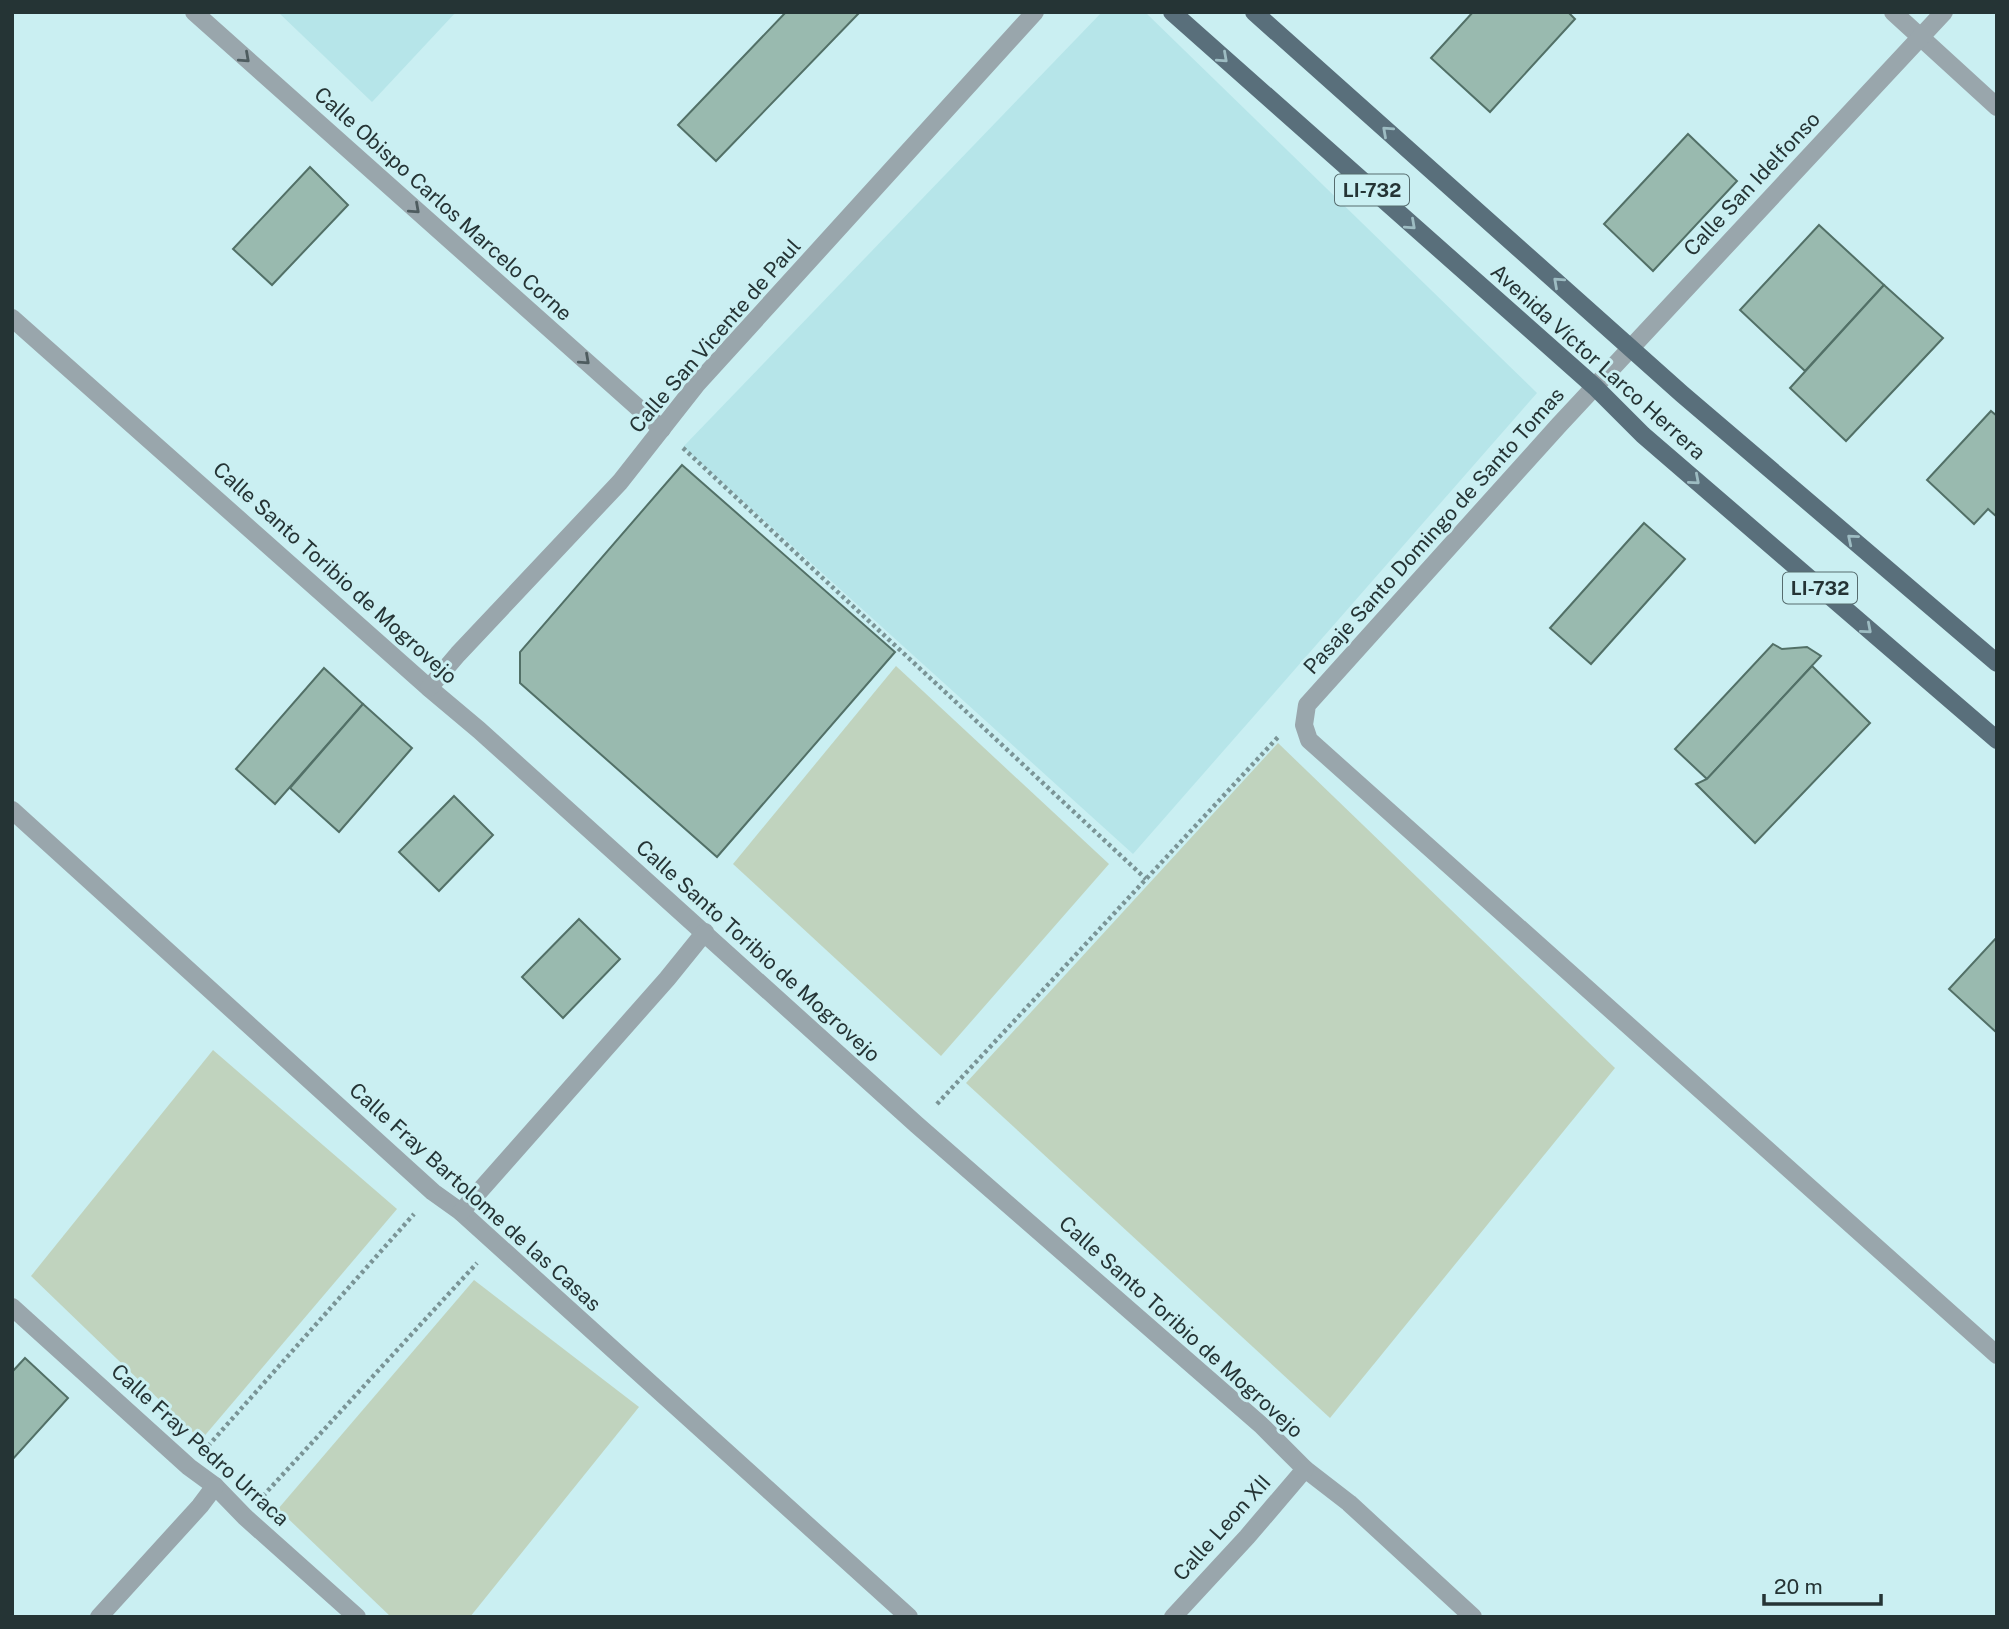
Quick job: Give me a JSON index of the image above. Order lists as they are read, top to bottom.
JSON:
{
  "streets": {
    "main road": ["LI-732", "Avenida Víctor Larco Herrera"],
    "street": [
      "Calle San Idelfonso",
      "Calle Obispo Carlos Marcelo Corne",
      "Calle San Vicente de Paul",
      "Pasaje Santo Domingo de Santo Tomas",
      "Calle Santo Toribio de Mogrovejo",
      "Calle Fray Bartolome de las Casas",
      "Calle Fray Pedro Urraca",
      "Calle Leon XII"
    ]
  },
  "crossings": [
    ["Calle San Idelfonso", "Avenida Víctor Larco Herrera"],
    ["Calle San Idelfonso", "Pasaje Santo Domingo de Santo Tomas"],
    ["Calle Obispo Carlos Marcelo Corne", "Calle San Vicente de Paul"],
    ["Calle San Vicente de Paul", "Calle Santo Toribio de Mogrovejo"],
    ["Avenida Víctor Larco Herrera", "Pasaje Santo Domingo de Santo Tomas"],
    ["Calle Santo Toribio de Mogrovejo", "Calle Leon XII"]
  ],
  "one_way": ["Calle Obispo Carlos Marcelo Corne"],
  "scale_bar": "20 m"
}
